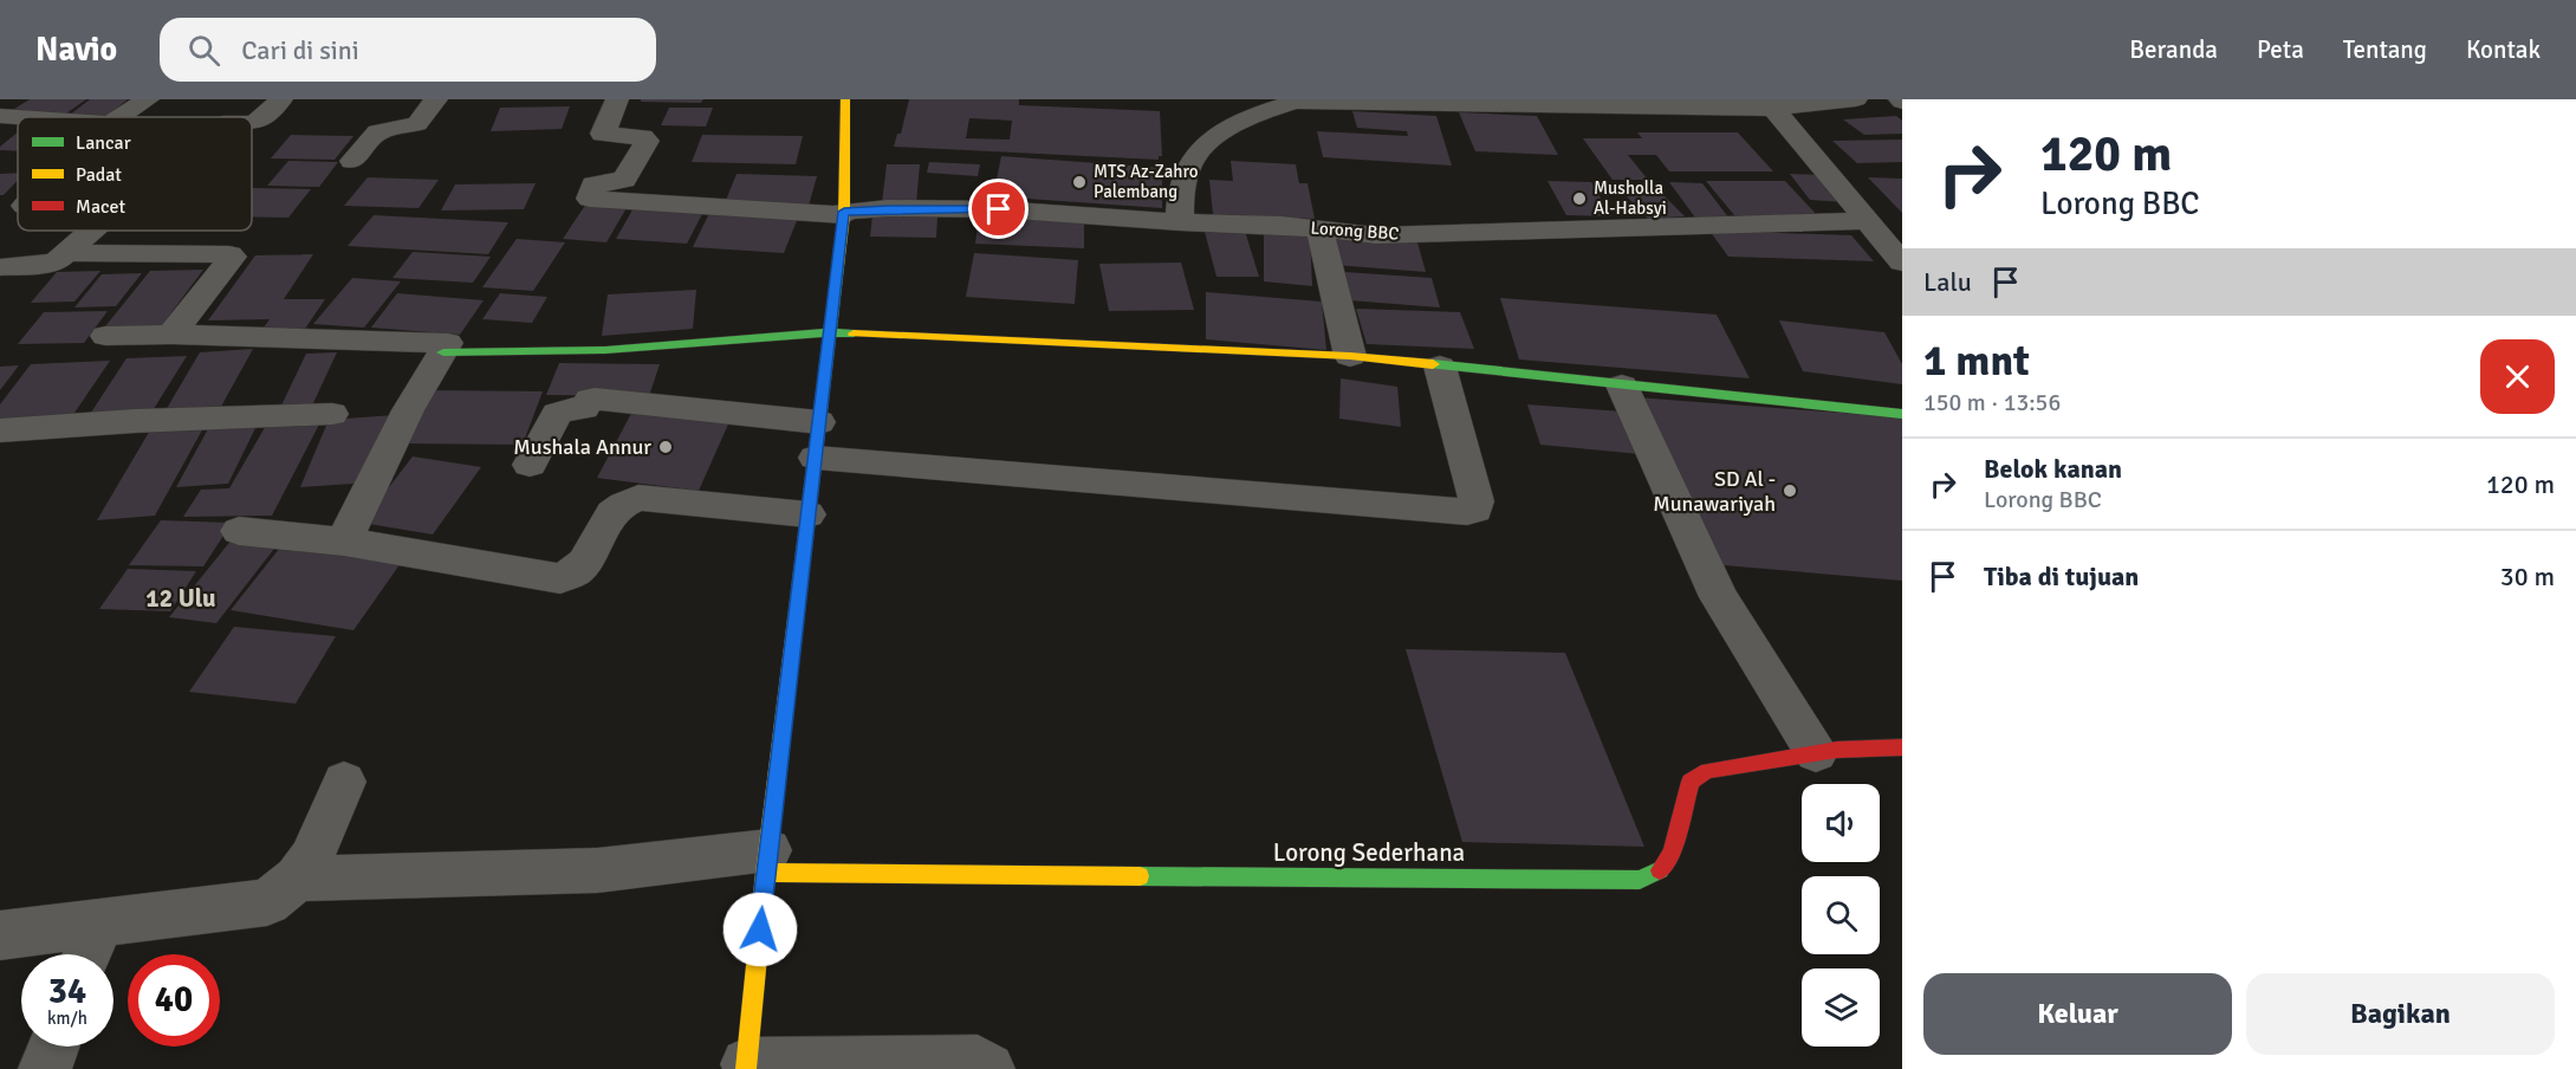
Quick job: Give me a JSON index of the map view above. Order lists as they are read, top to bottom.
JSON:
{
  "streets": {
    "street": ["Lorong BBC", "Lorong Sederhana"]
  },
  "districts": ["12 Ulu"],
  "places": [
    "MTS Az-Zahro Palembang",
    "Musholla Al-Habsyi",
    "Mushala Annur",
    "SD Al - Munawariyah"
  ],
  "legend": ["Lancar", "Padat", "Macet"],
  "page": {
    "header": "Navio",
    "search": "Cari di sini",
    "nav": [
      "Beranda",
      "Peta",
      "Tentang",
      "Kontak"
    ],
    "turn": ["120 m", "Lorong BBC"],
    "then": "Lalu",
    "heading": ["1 mnt", "150 m · 13:56"],
    "list": [
      {
        "name": "Belok kanan",
        "note": "Lorong BBC",
        "value": "120 m"
      },
      {
        "name": "Tiba di tujuan",
        "value": "30 m"
      }
    ],
    "speed": "34 km/h",
    "limit": "40",
    "buttons": ["Keluar", "Bagikan"]
  }
}
